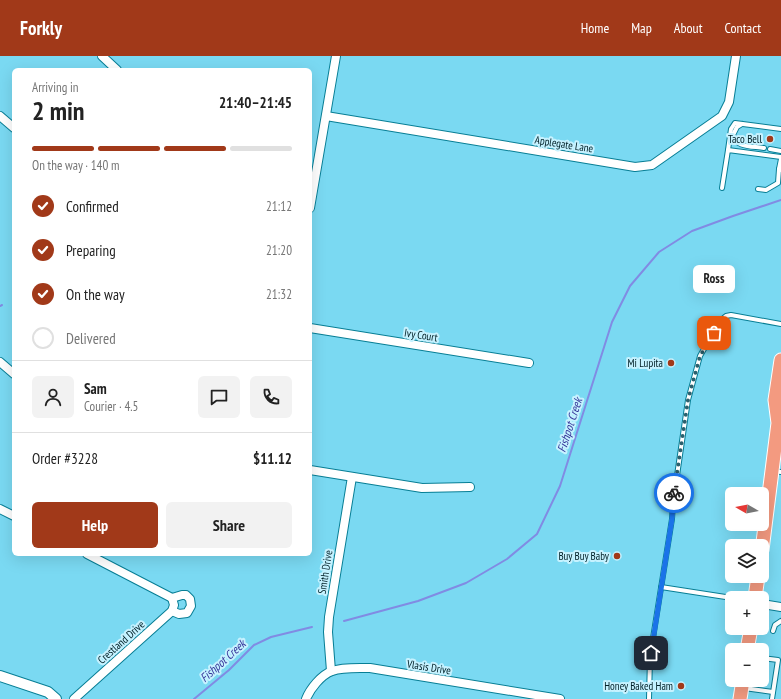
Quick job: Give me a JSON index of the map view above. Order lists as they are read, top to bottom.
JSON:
{
  "streets": {
    "street": [
      "Applegate Lane",
      "Ivy Court",
      "Smith Drive",
      "Crestland Drive",
      "Vlasis Drive"
    ]
  },
  "crossings": [
    ["Smith Drive", "Vlasis Drive"]
  ],
  "water": ["Fishpot Creek"],
  "places": [
    "Taco Bell",
    "Ross",
    "Mi Lupita",
    "Buy Buy Baby",
    "Honey Baked Ham"
  ],
  "north": "left",
  "page": {
    "header": "Forkly",
    "nav": [
      "Home",
      "Map",
      "About",
      "Contact"
    ],
    "heading": ["2 min", "Arriving in", "21:40–21:45"],
    "panel": [
      "Sam",
      "Courier · 4.5",
      "Order #3228",
      "$11.12"
    ],
    "bar": "On the way · 140 m",
    "list": [
      ["Confirmed", "21:12"],
      ["Preparing", "21:20"],
      ["On the way", "21:32"],
      "Delivered"
    ],
    "bubble": "Ross",
    "map_buttons": ["+", "−"],
    "buttons": ["Help", "Share"]
  }
}
